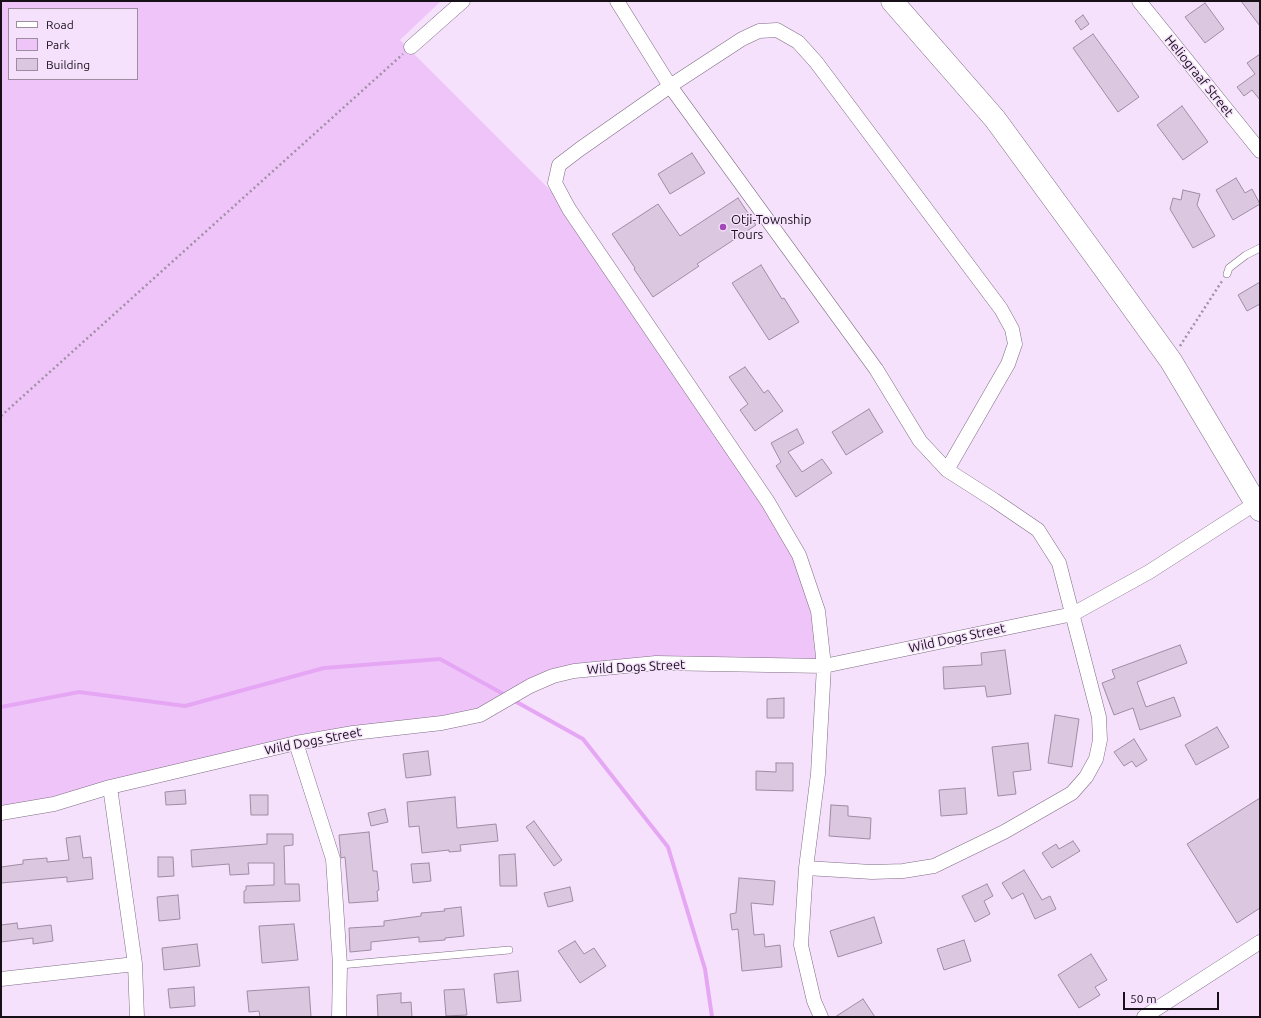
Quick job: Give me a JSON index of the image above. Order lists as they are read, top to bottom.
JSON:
{
  "streets": {
    "street": ["Heliograaf Street", "Wild Dogs Street"]
  },
  "places": ["Otji-Township Tours"],
  "legend": ["Road", "Park", "Building"],
  "scale_bar": "50 m"
}
